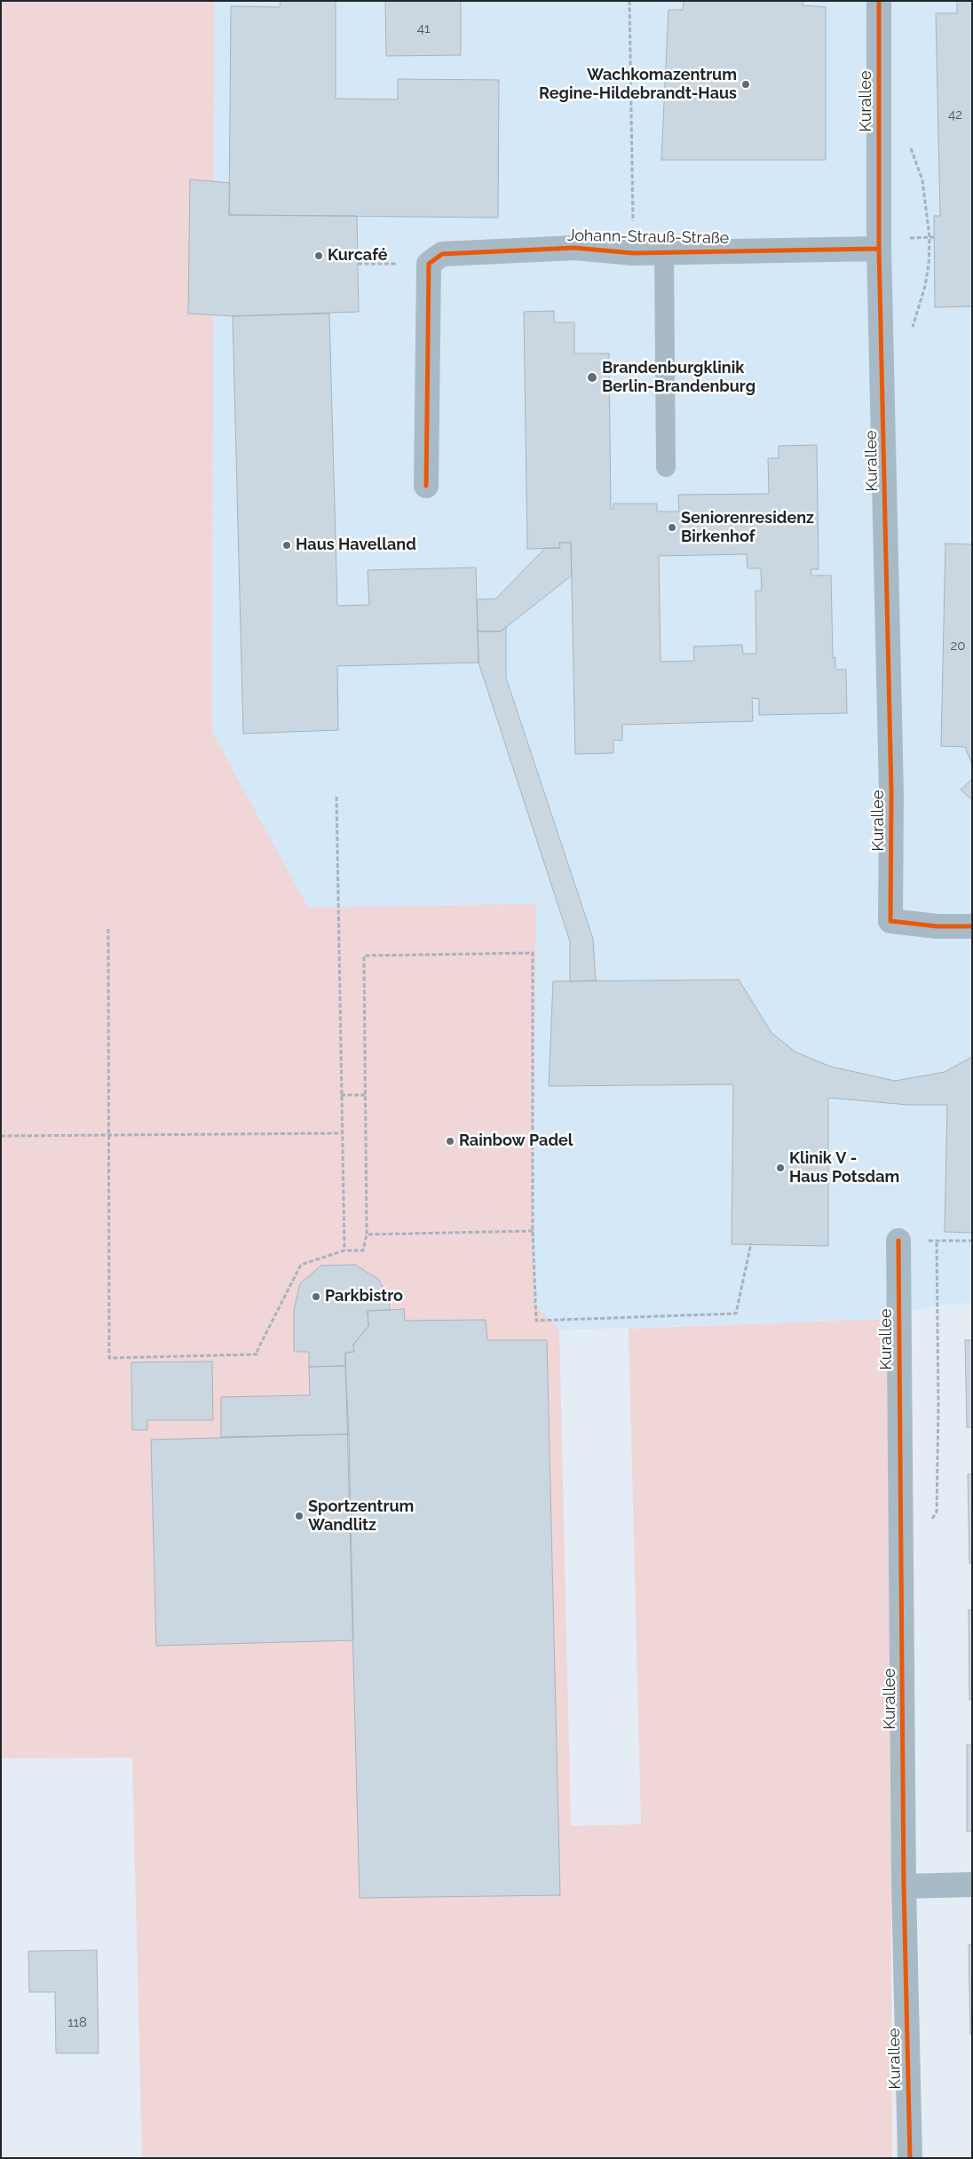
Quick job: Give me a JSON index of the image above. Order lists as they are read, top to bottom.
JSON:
{
  "streets": {
    "street": ["Kurallee", "Johann-Strauß-Straße"]
  },
  "crossings": [
    ["Kurallee", "Johann-Strauß-Straße"]
  ],
  "places": [
    "Wachkomazentrum Regine-Hildebrandt-Haus",
    "Kurcafé",
    "Brandenburgklinik Berlin-Brandenburg",
    "Seniorenresidenz Birkenhof",
    "Haus Havelland",
    "Rainbow Padel",
    "Klinik V - Haus Potsdam",
    "Parkbistro",
    "Sportzentrum Wandlitz"
  ],
  "house_numbers": [
    "41",
    "42",
    "20",
    "118"
  ]
}
